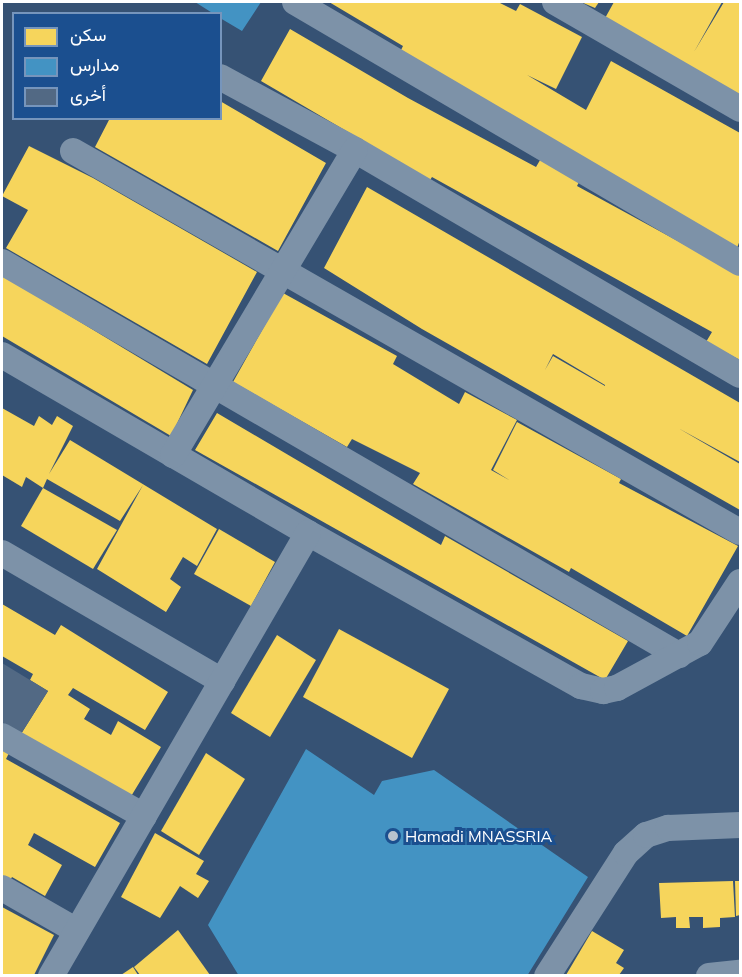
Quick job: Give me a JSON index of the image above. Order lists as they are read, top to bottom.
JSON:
{
  "places": ["Hamadi MNASSRIA"],
  "legend": ["سكن", "مدارس", "أخرى"]
}
